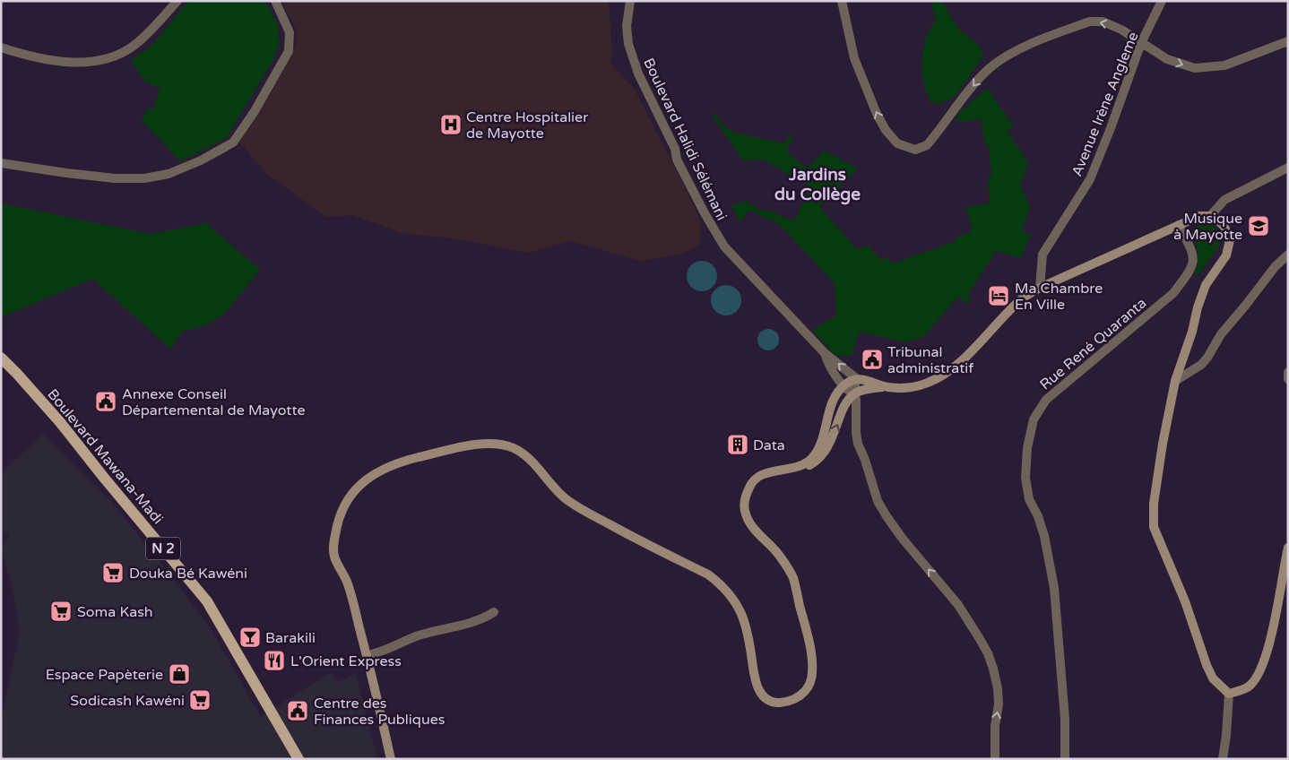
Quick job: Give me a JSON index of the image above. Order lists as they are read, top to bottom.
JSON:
{
  "streets": {
    "main road": ["Boulevard Mawana-Madi", "N 2"],
    "street": ["Avenue Irène Angleme", "Boulevard Halidi Sélémani", "Rue René Quaranta"]
  },
  "districts": ["Jardins du Collège"],
  "places": {
    "hospital": ["Centre Hospitalier de Mayotte"],
    "school or university": ["Musique à Mayotte"],
    "hotel": ["Ma Chambre En Ville"],
    "public building": ["Tribunal administratif", "Annexe Conseil Départemental de Mayotte", "Centre des Finances Publiques"],
    "building": ["Data"],
    "supermarket": ["Douka Bé Kawéni", "Soma Kash", "Sodicash Kawéni"],
    "bar": ["Barakili"],
    "restaurant": ["L'Orient Express"],
    "shop": ["Espace Papèterie"]
  }
}
